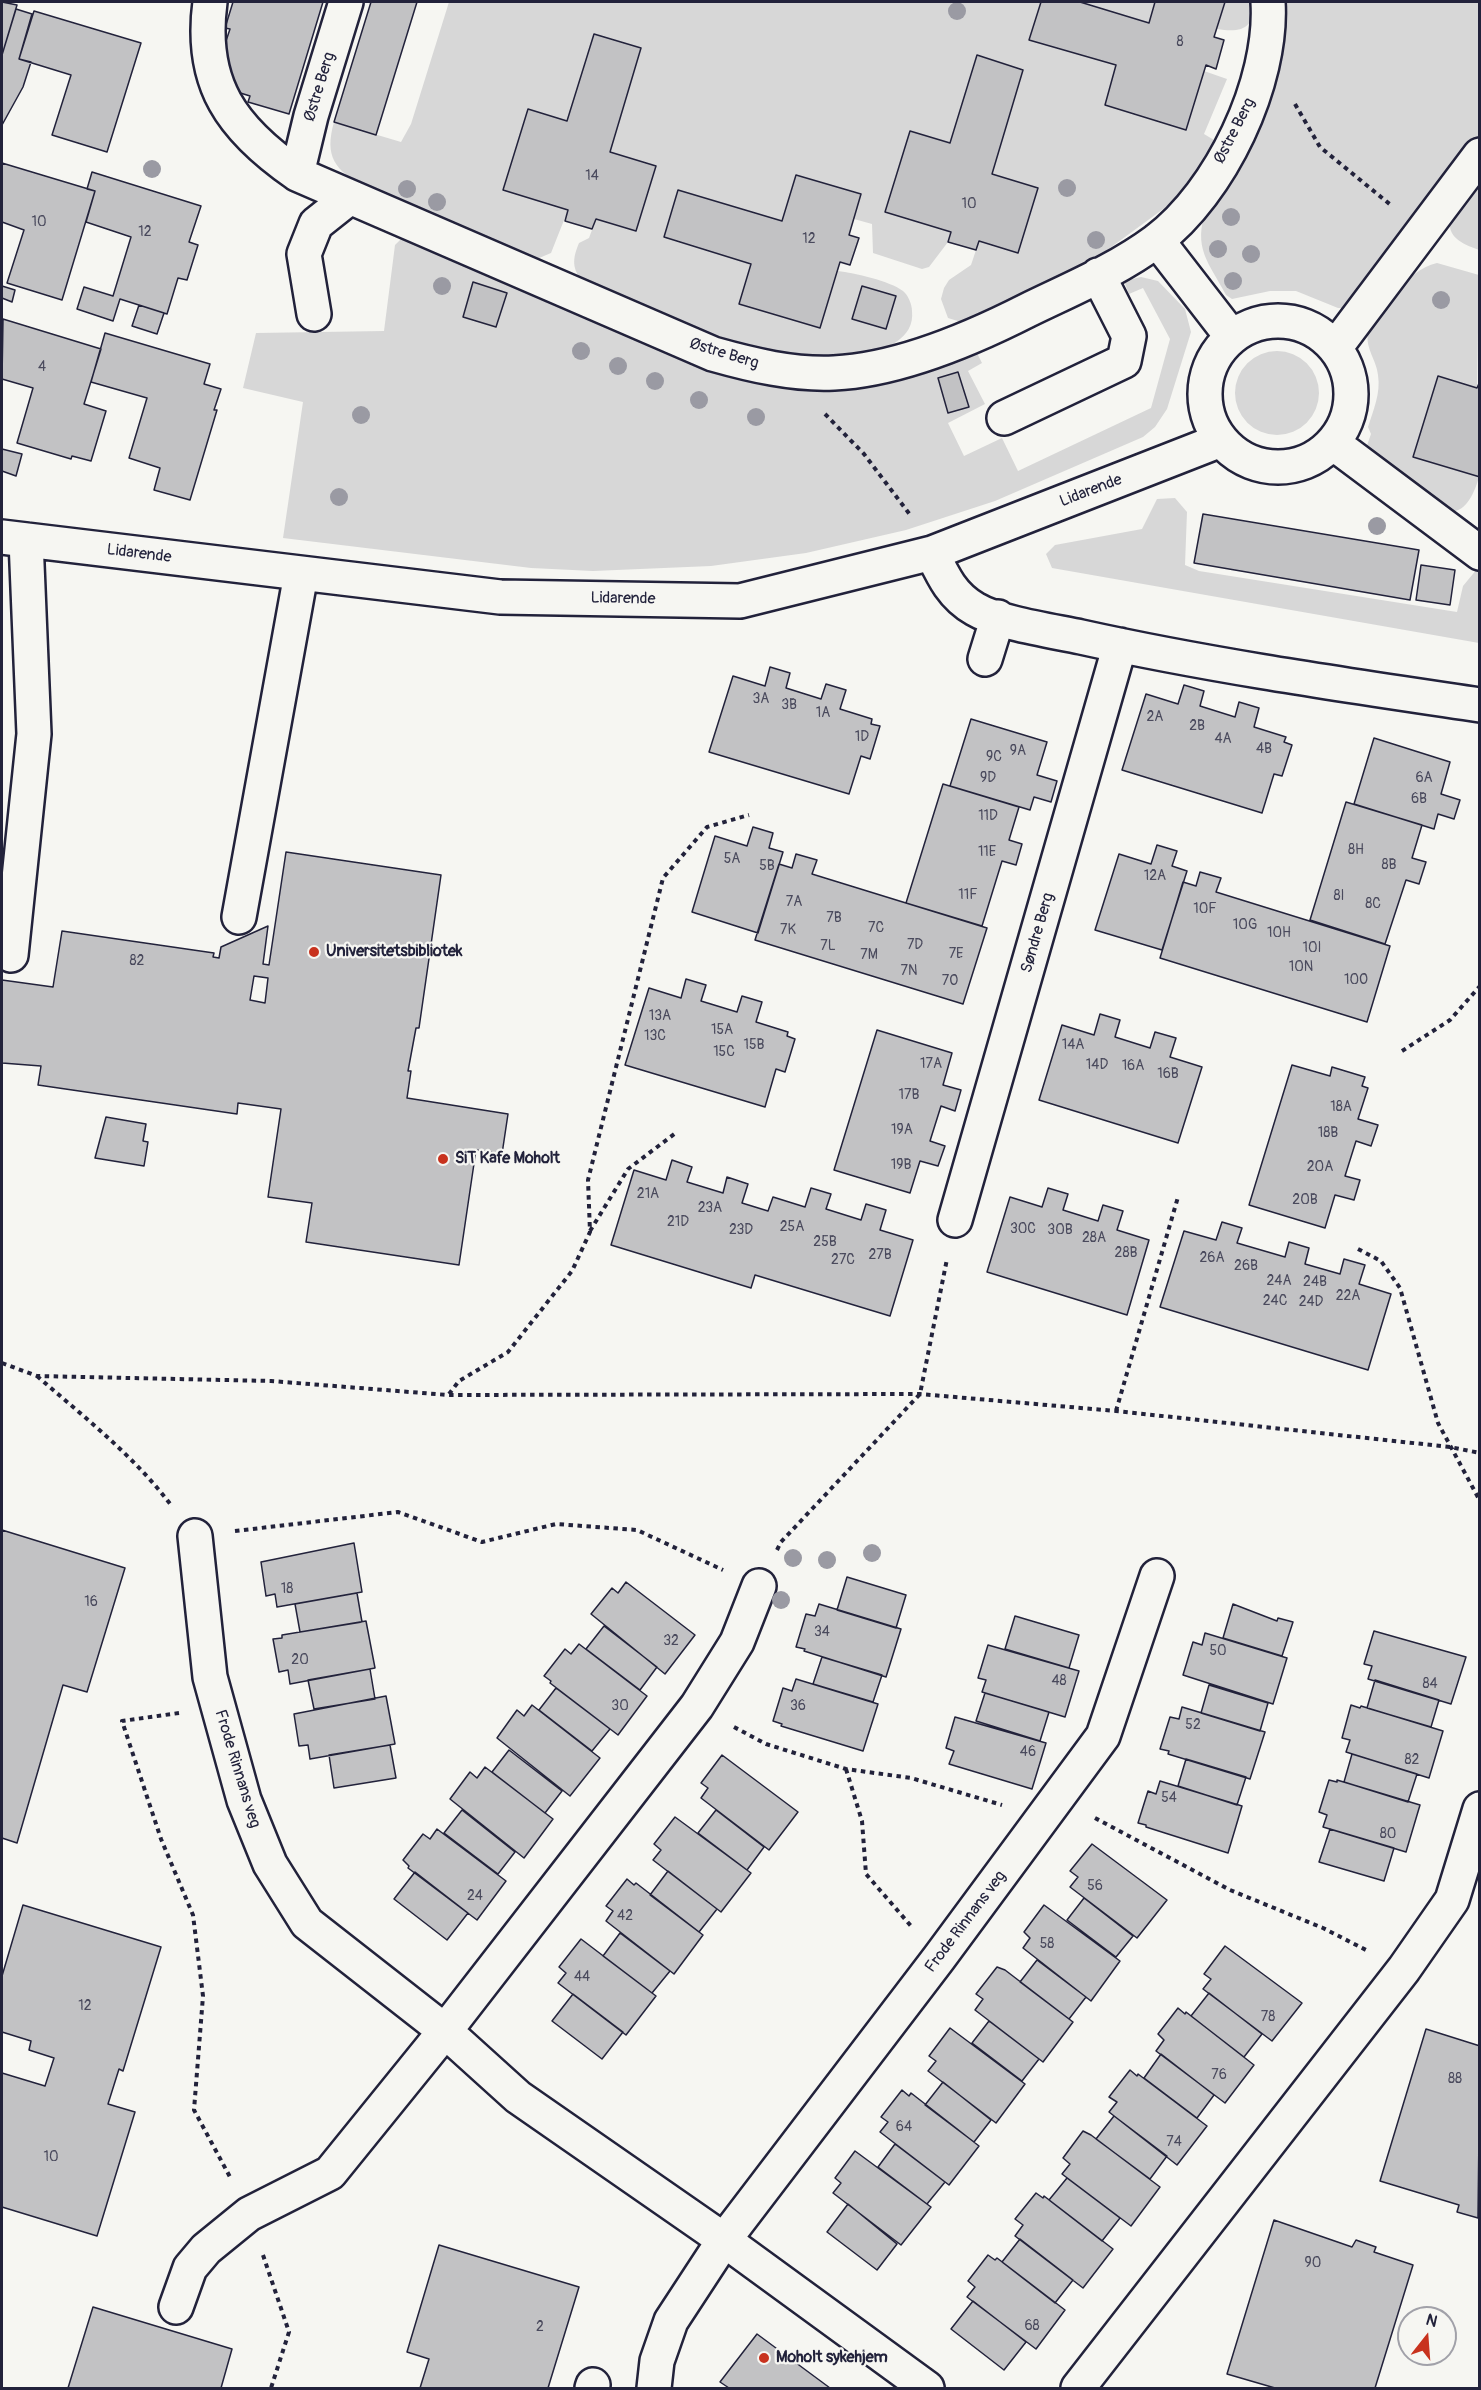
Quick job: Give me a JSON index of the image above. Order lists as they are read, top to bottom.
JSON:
{
  "streets": {
    "street": [
      "Østre Berg",
      "Lidarende",
      "Søndre Berg",
      "Frode Rinnans veg"
    ]
  },
  "places": ["Universitetsbibliotek", "SiT Kafe Moholt", "Moholt sykehjem"],
  "house_numbers": [
    "8",
    "14",
    "10",
    "10",
    "12",
    "12",
    "4",
    "3A",
    "3B",
    "1A",
    "2A",
    "2B",
    "1D",
    "4A",
    "4B",
    "9A",
    "9C",
    "9D",
    "6A",
    "6B",
    "11D",
    "8H",
    "11E",
    "5A",
    "8B",
    "5B",
    "12A",
    "11F",
    "8I",
    "7A",
    "8C",
    "10F",
    "7B",
    "10G",
    "7C",
    "7K",
    "10H",
    "7D",
    "7L",
    "10I",
    "7E",
    "7M",
    "82",
    "10N",
    "7N",
    "10O",
    "7O",
    "13A",
    "15A",
    "13C",
    "15B",
    "14A",
    "15C",
    "17A",
    "14D",
    "16A",
    "16B",
    "17B",
    "18A",
    "19A",
    "18B",
    "19B",
    "20A",
    "21A",
    "20B",
    "23A",
    "21D",
    "25A",
    "30C",
    "23D",
    "30B",
    "28A",
    "25B",
    "28B",
    "27B",
    "26A",
    "27C",
    "26B",
    "24A",
    "24B",
    "22A",
    "24C",
    "24D",
    "18",
    "16",
    "34",
    "32",
    "50",
    "20",
    "48",
    "84",
    "30",
    "36",
    "52",
    "46",
    "82",
    "54",
    "80",
    "56",
    "24",
    "42",
    "58",
    "44",
    "12",
    "78",
    "76",
    "88",
    "64",
    "74",
    "10",
    "90",
    "68",
    "2"
  ],
  "north": "top"
}
